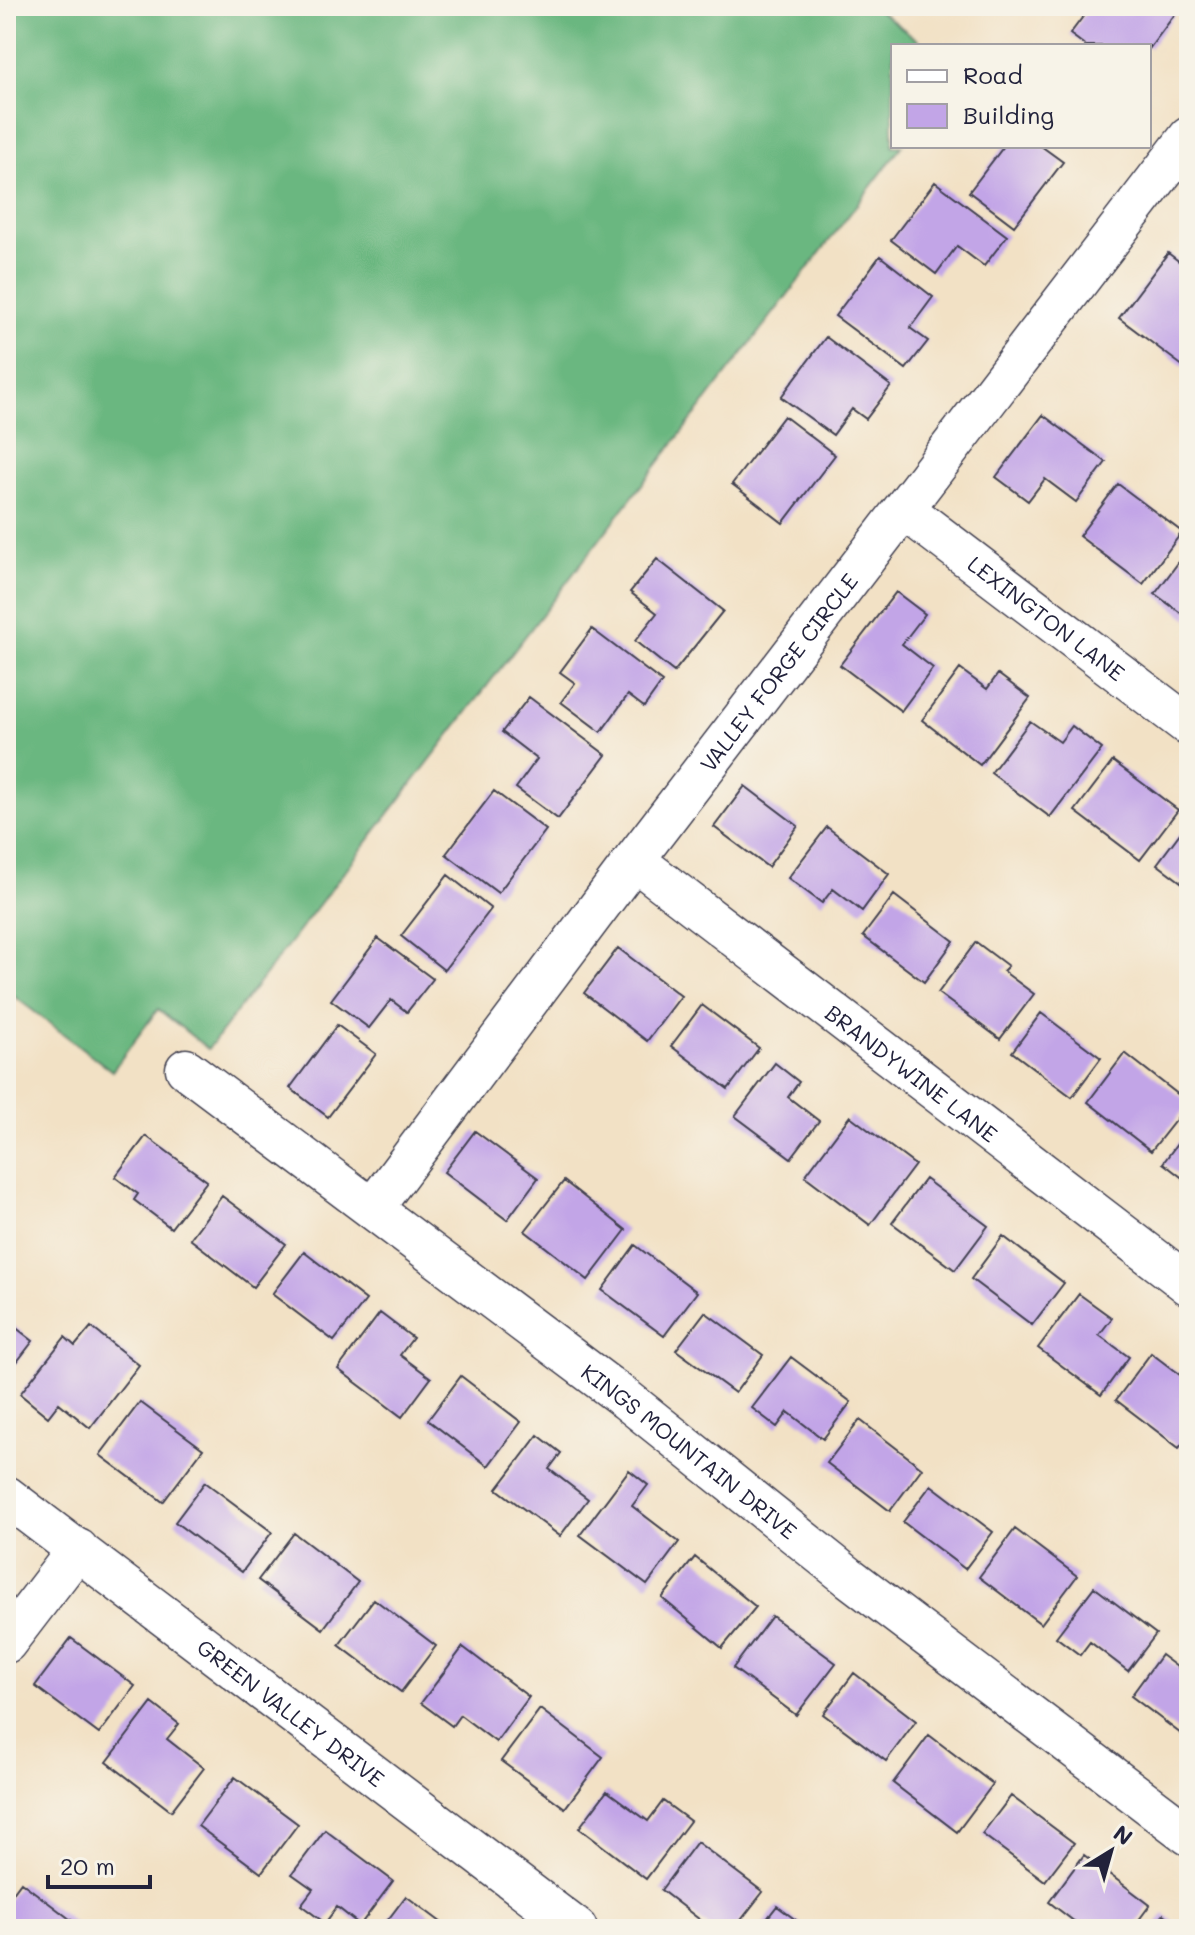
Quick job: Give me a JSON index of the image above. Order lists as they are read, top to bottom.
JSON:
{
  "streets": {
    "street": [
      "LEXINGTON LANE",
      "VALLEY FORGE CIRCLE",
      "BRANDYWINE LANE",
      "KINGS MOUNTAIN DRIVE",
      "GREEN VALLEY DRIVE"
    ]
  },
  "crossings": [
    ["LEXINGTON LANE", "VALLEY FORGE CIRCLE"],
    ["VALLEY FORGE CIRCLE", "BRANDYWINE LANE"],
    ["VALLEY FORGE CIRCLE", "KINGS MOUNTAIN DRIVE"]
  ],
  "legend": ["Road", "Building"],
  "scale_bar": "20 m",
  "north": "top right"
}
